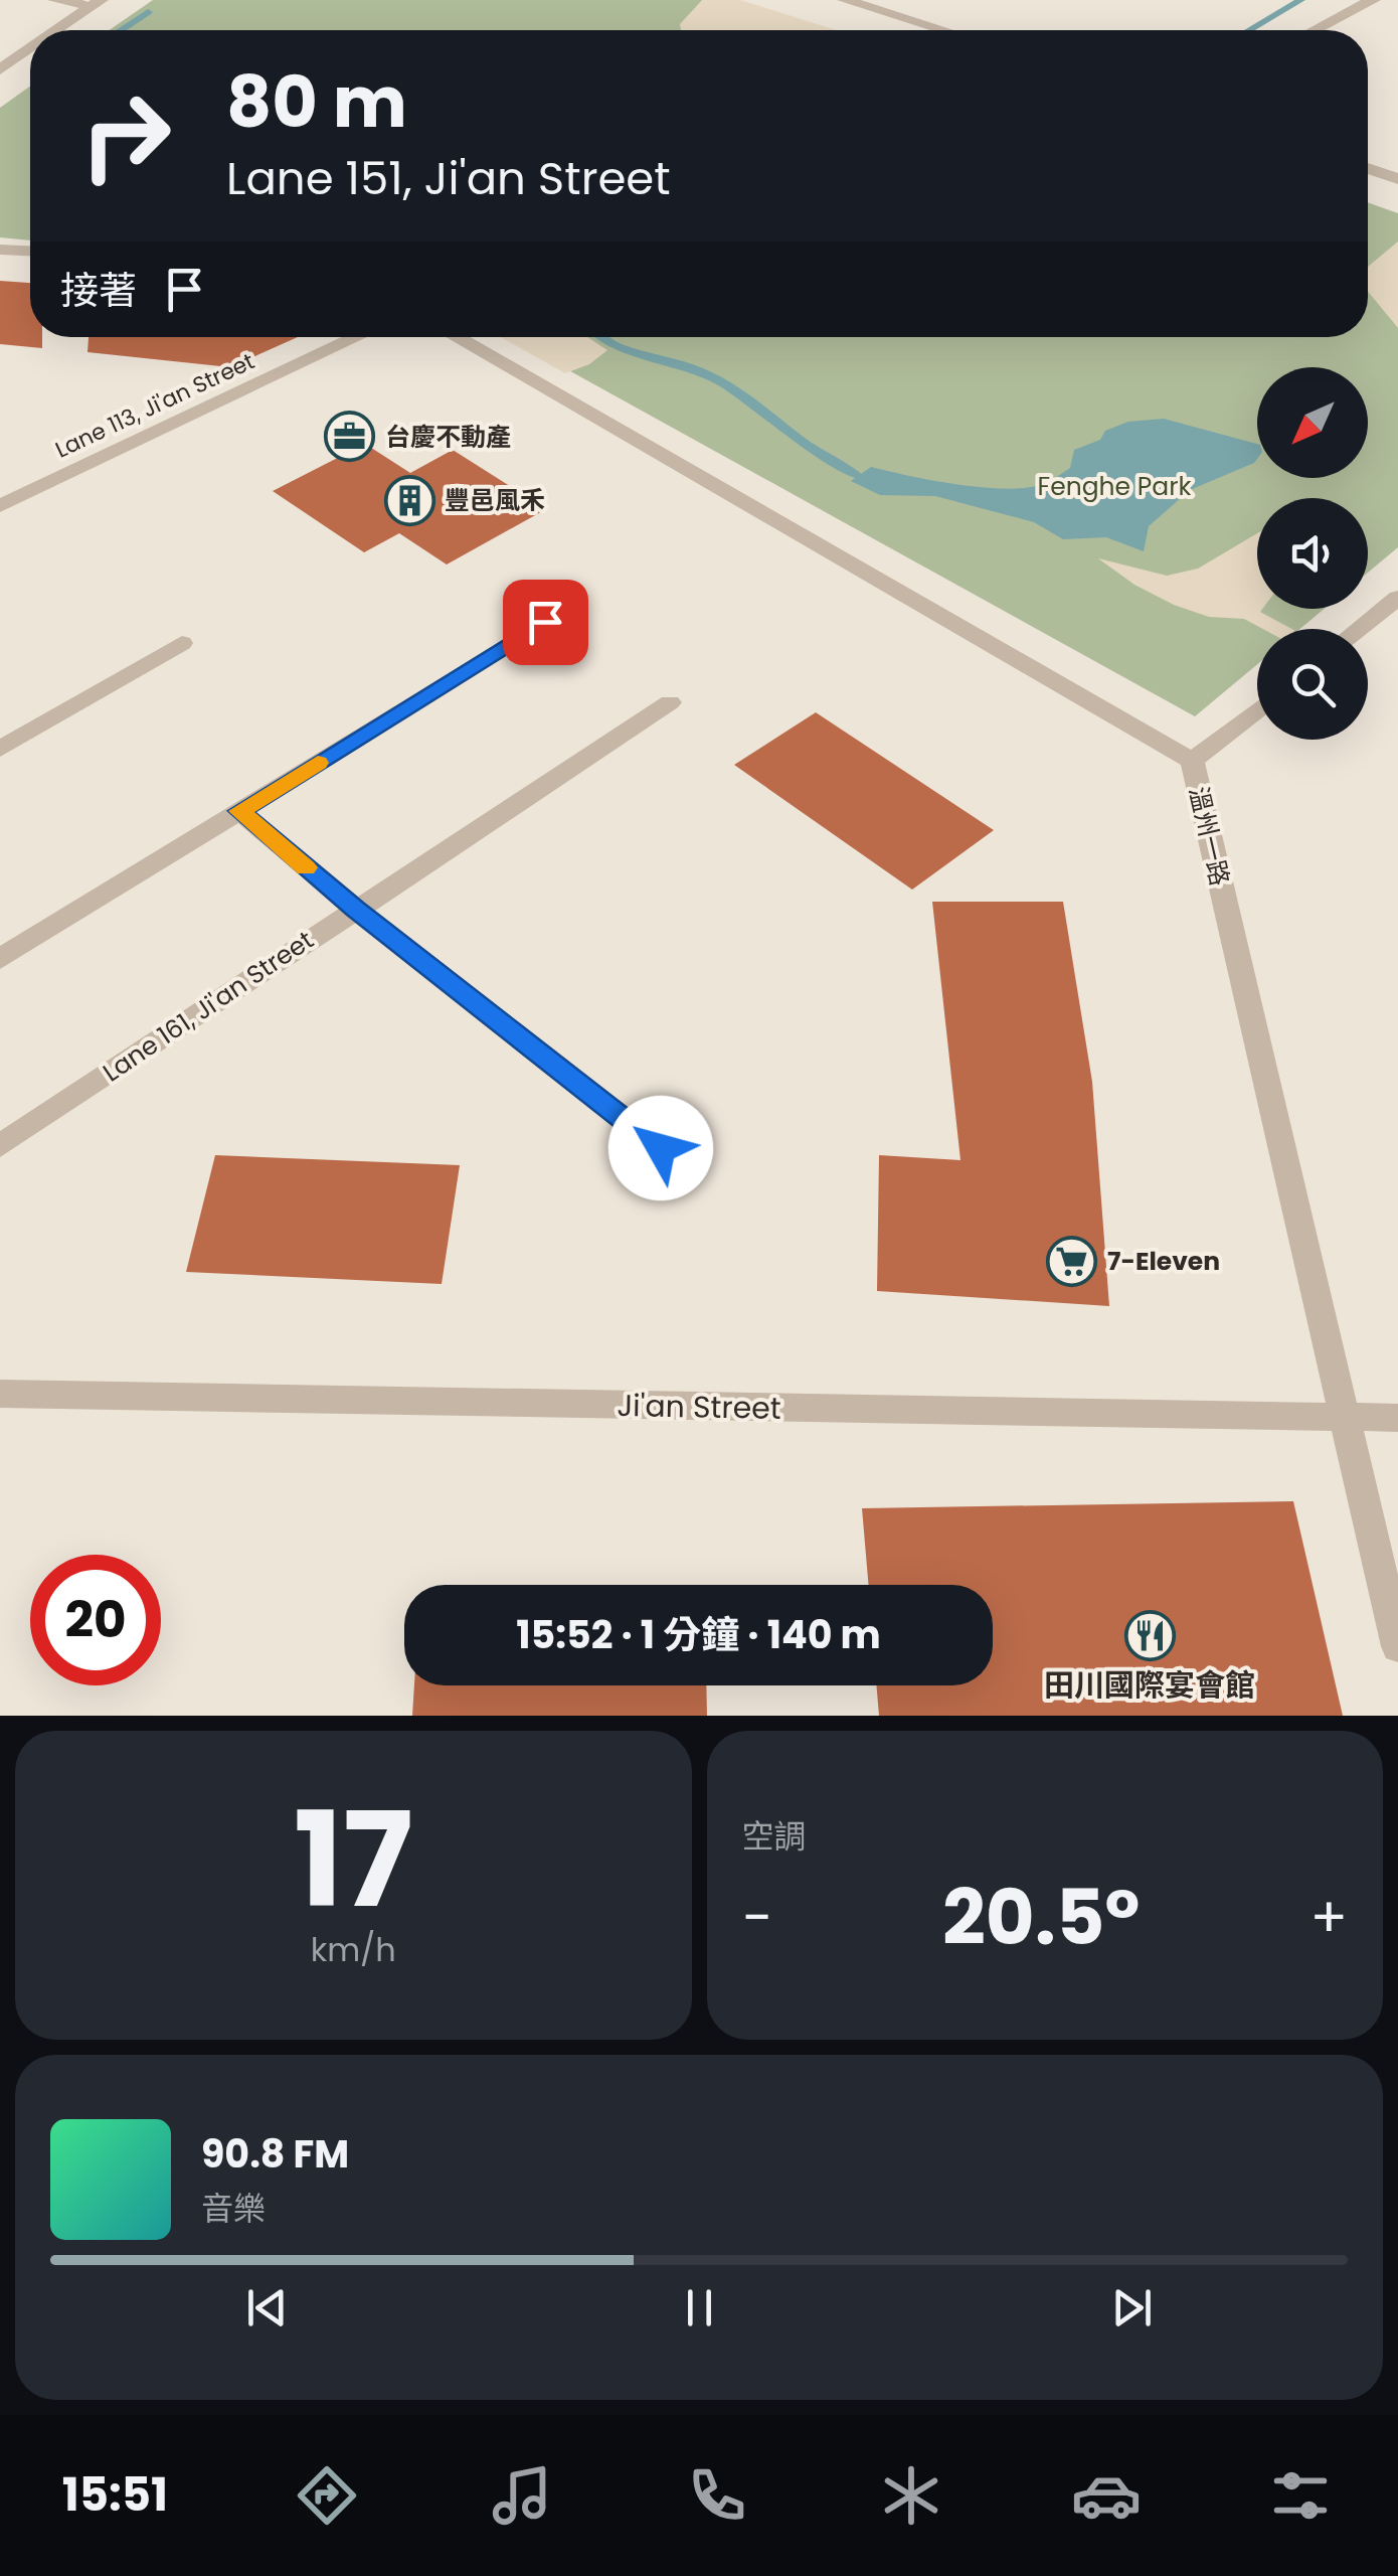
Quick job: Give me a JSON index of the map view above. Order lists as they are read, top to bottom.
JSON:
{
  "streets": {
    "street": [
      "Lane 113, Ji'an Street",
      "溫州一路",
      "Lane 161, Ji'an Street",
      "Ji'an Street"
    ]
  },
  "crossings": [
    ["溫州一路", "Ji'an Street"]
  ],
  "parks": ["Fenghe Park"],
  "places": {
    "office": ["台慶不動產"],
    "building": ["豐邑風禾"],
    "supermarket": ["7-Eleven"],
    "restaurant": ["田川國際宴會館"]
  },
  "north": "bottom left",
  "page": {
    "turn": ["80 m", "Lane 151, Ji'an Street"],
    "then": "接著",
    "limit": "20",
    "trip": "15:52 · 1 分鐘 · 140 m",
    "tile": [
      ["17", "km/h"],
      "空調"
    ],
    "heat": ["−", "20.5°", "+"],
    "song": ["90.8 FM", "音樂"],
    "tabs": "15:51"
  }
}
